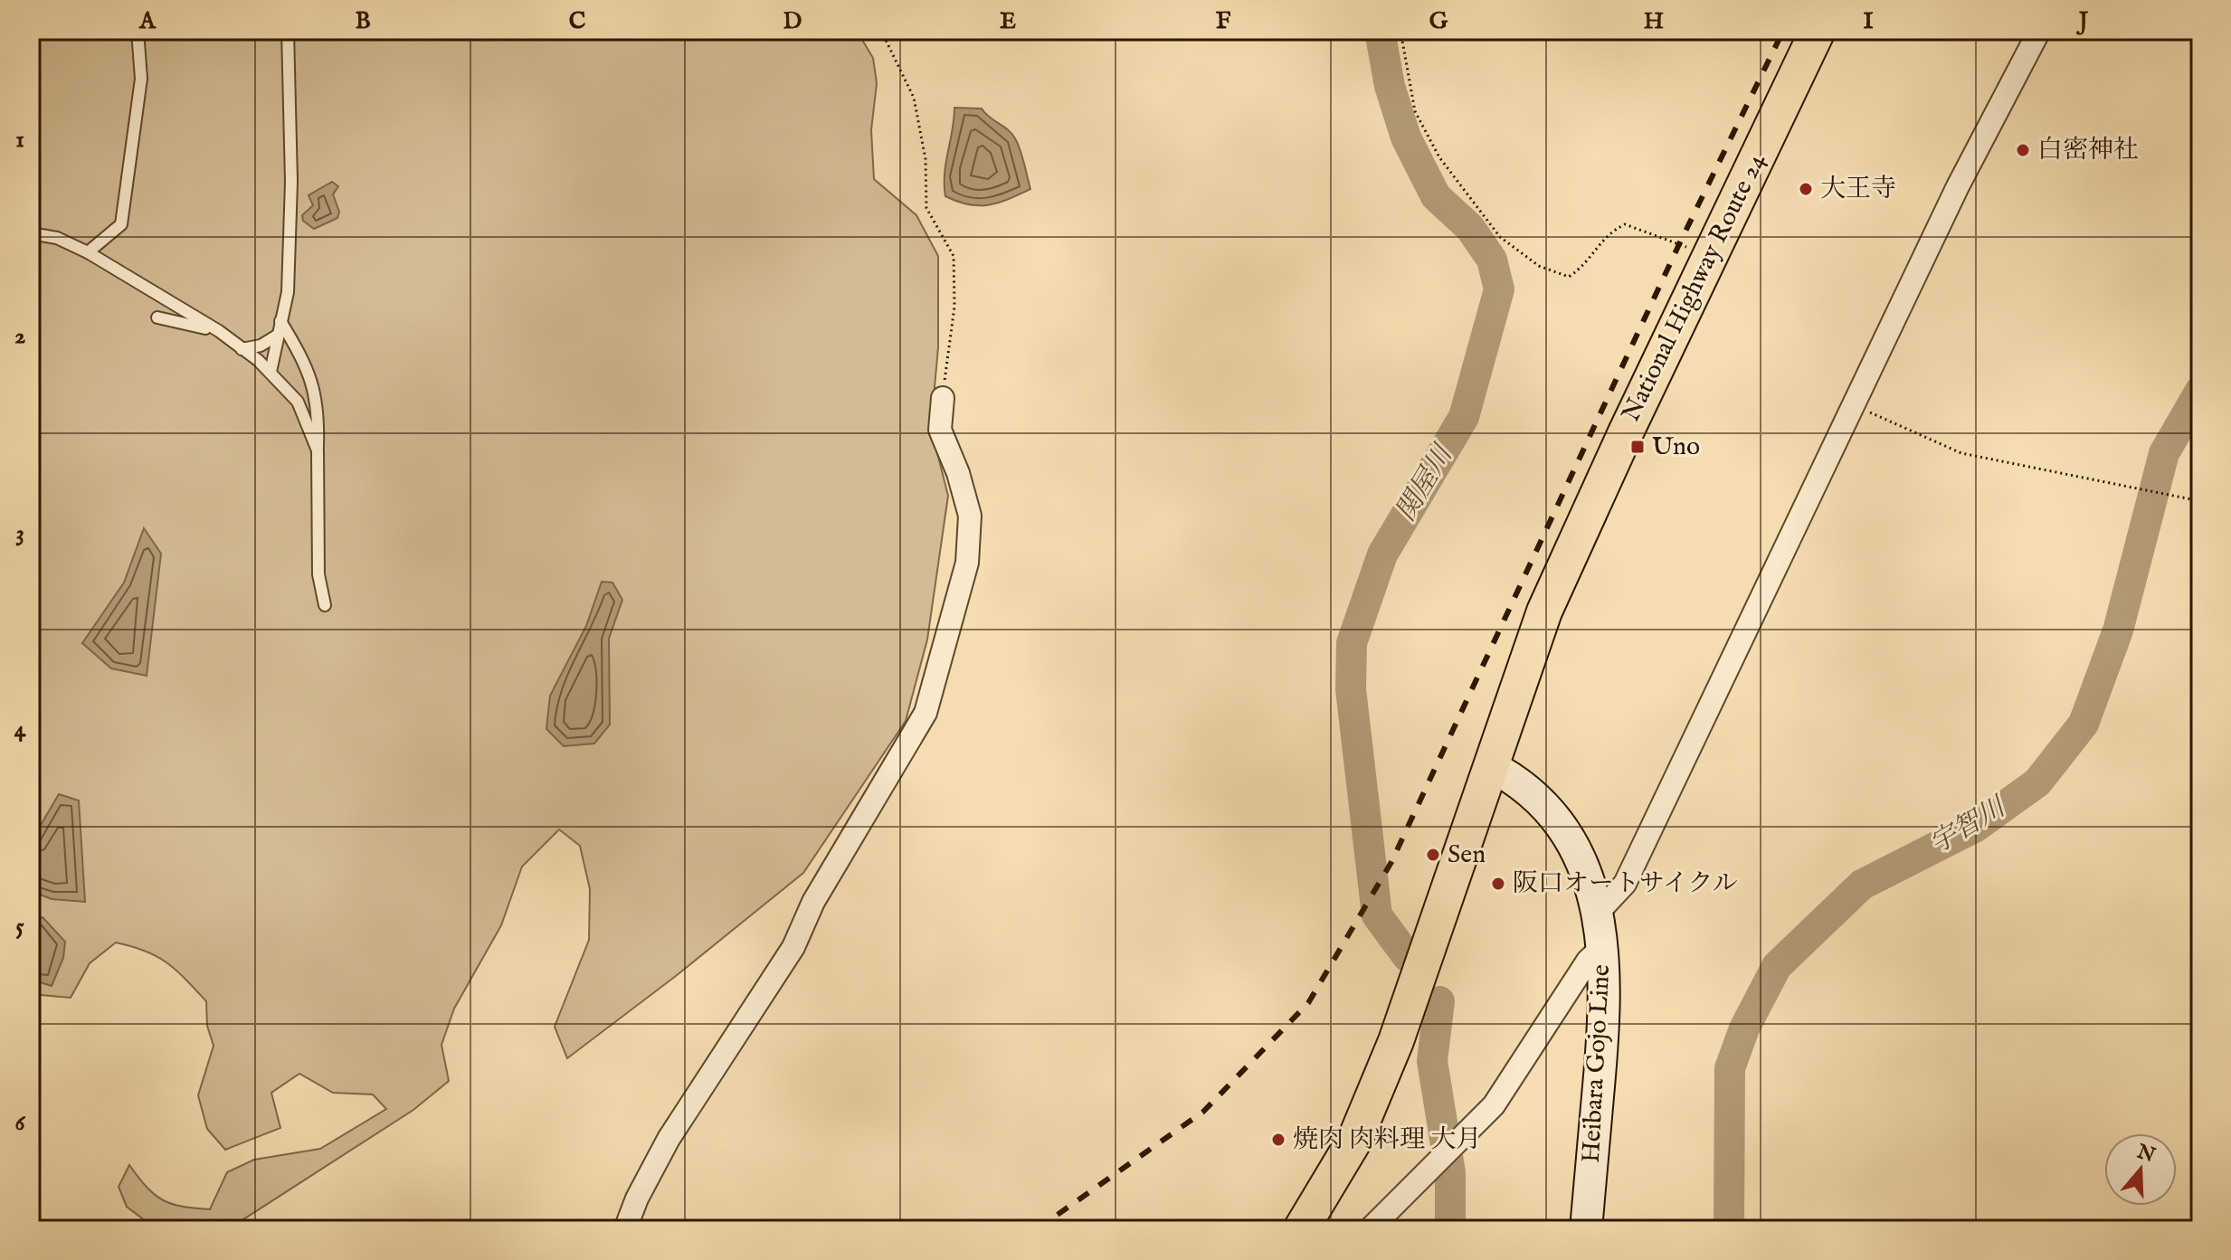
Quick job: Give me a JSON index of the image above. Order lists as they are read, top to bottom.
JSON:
{
  "streets": {
    "highway": ["National Highway Route 24"],
    "main road": ["Heibara Gojo Line"]
  },
  "crossings": [
    ["National Highway Route 24", "Heibara Gojo Line"]
  ],
  "water": ["関屋川", "宇智川"],
  "places": {
    "other": [
      "白密神社",
      "大王寺",
      "Sen",
      "阪口オートサイクル",
      "焼肉 肉料理 大月"
    ],
    "transit": ["Uno"]
  },
  "north": "top",
  "grid": {
    "columns": [
      "A",
      "B",
      "C",
      "D",
      "E",
      "F",
      "G",
      "H",
      "I",
      "J"
    ],
    "rows": [
      "1",
      "2",
      "3",
      "4",
      "5",
      "6"
    ]
  }
}
